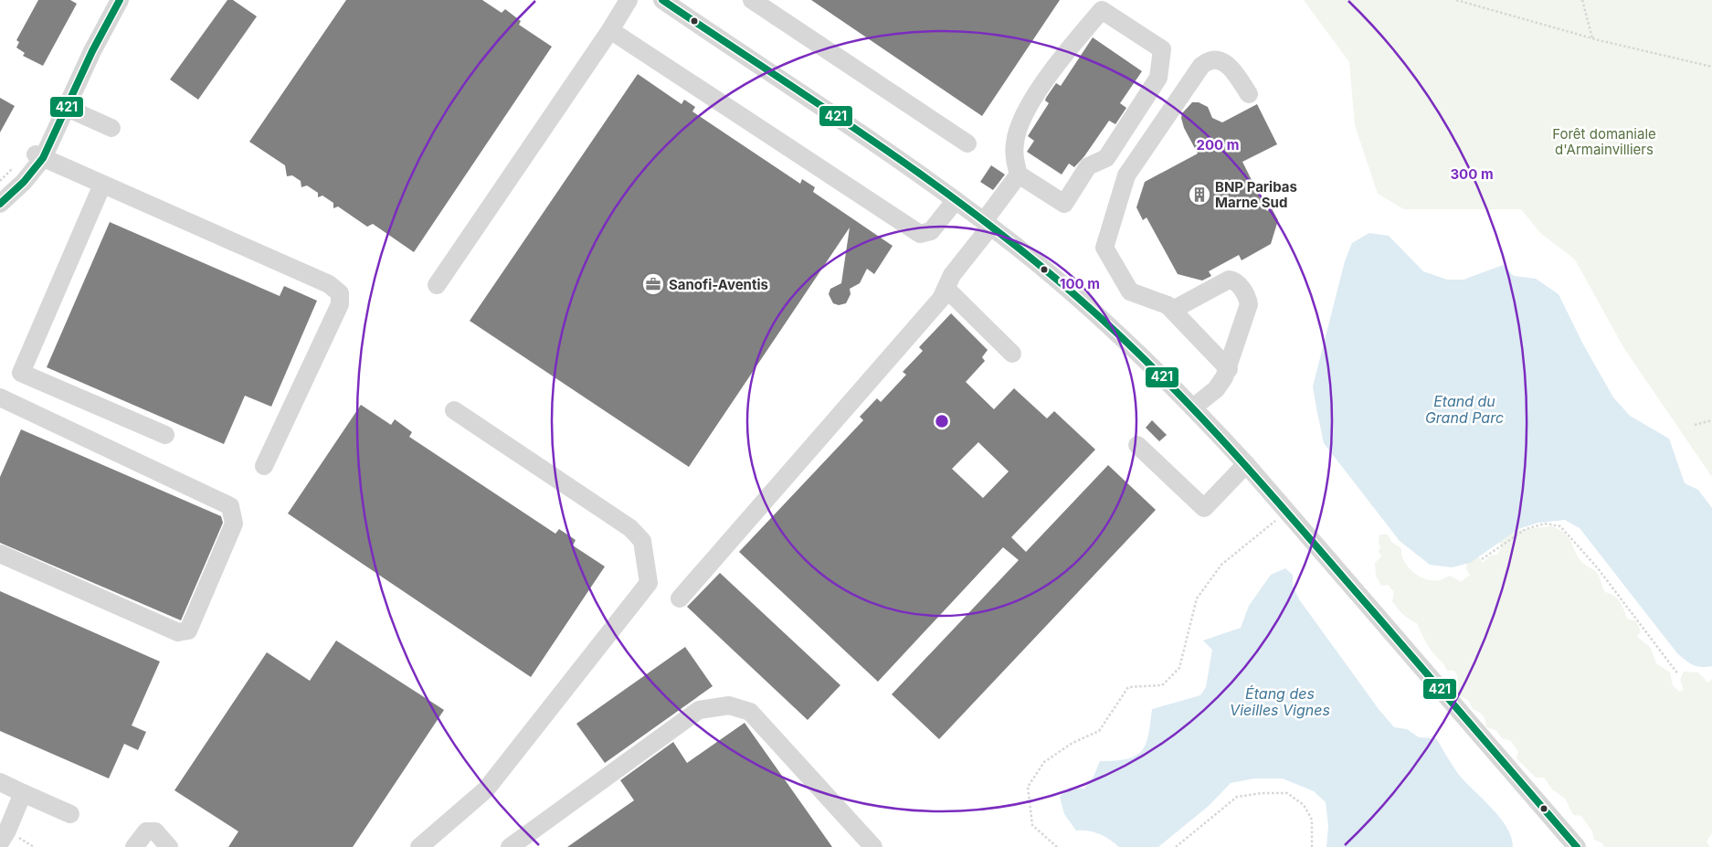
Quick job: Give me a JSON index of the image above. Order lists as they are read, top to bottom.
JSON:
{
  "water": ["Etand du Grand Parc", "Étang des Vieilles Vignes"],
  "parks": ["Forêt domaniale d'Armainvilliers"],
  "places": {
    "building": ["BNP Paribas Marne Sud"],
    "office": ["Sanofi-Aventis"]
  },
  "lines": ["transit line 421"],
  "rings": ["200 m", "300 m", "100 m"]
}
